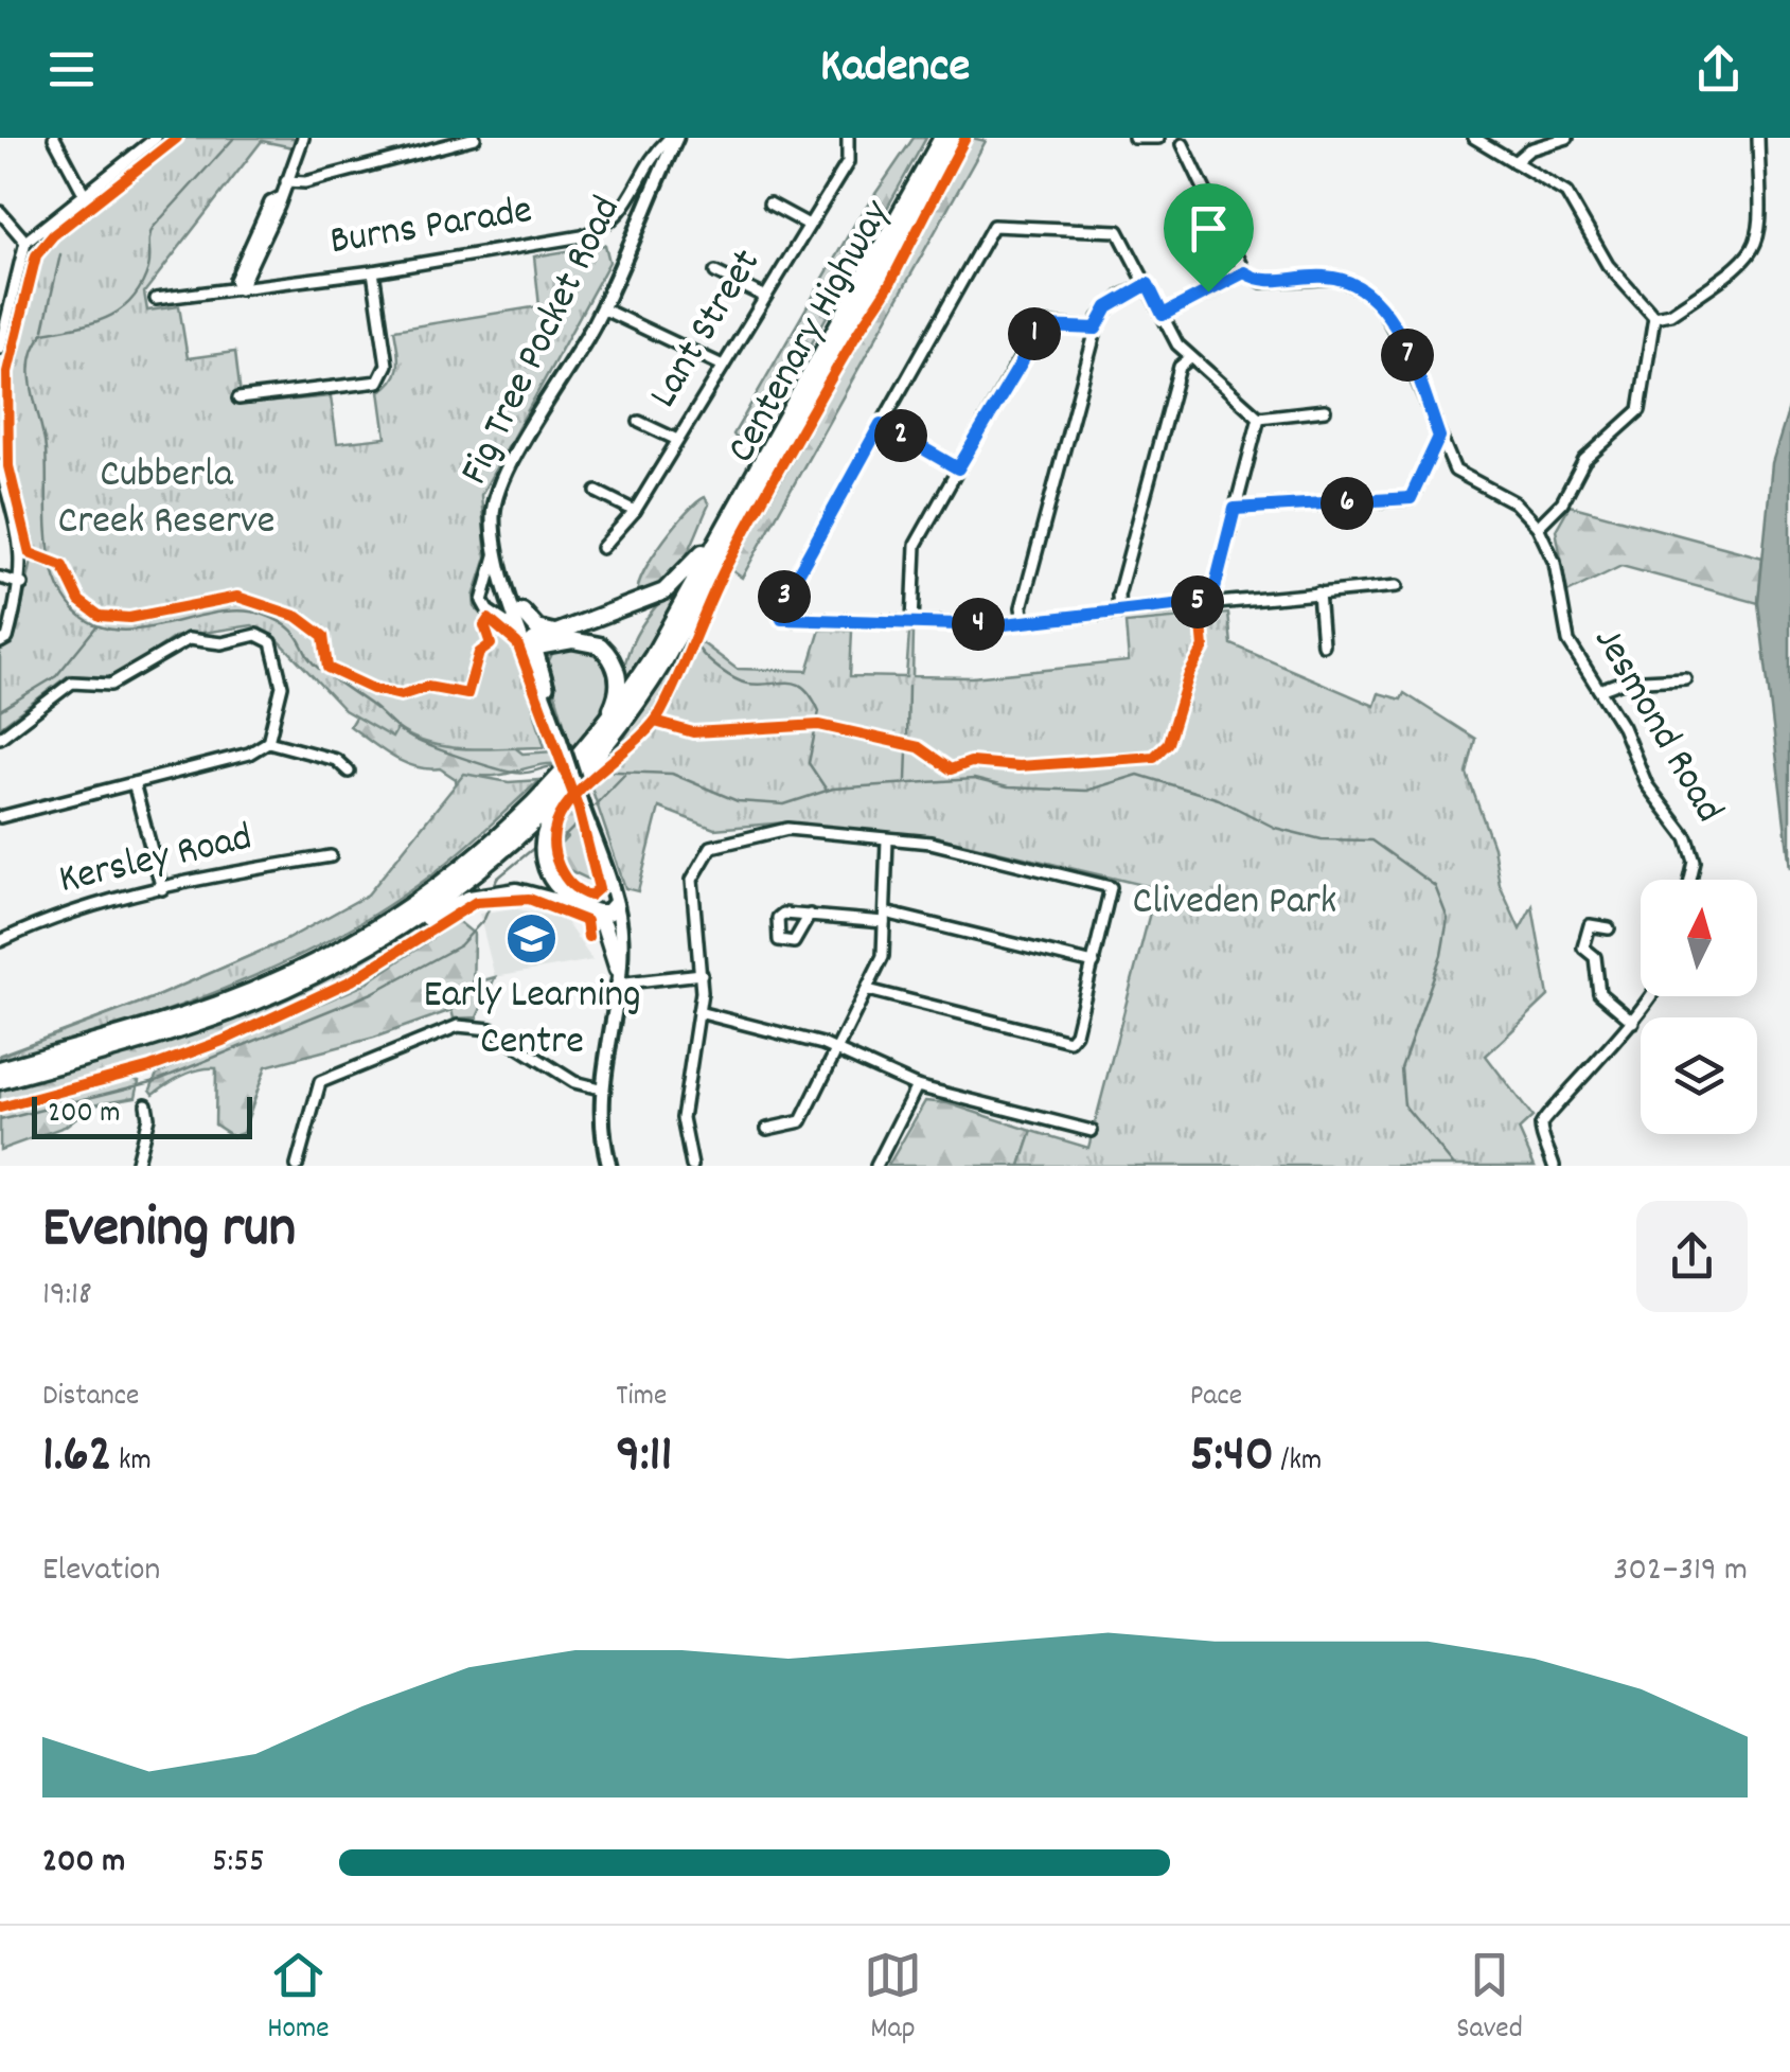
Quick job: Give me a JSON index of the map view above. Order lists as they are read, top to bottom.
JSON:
{
  "streets": {
    "highway": ["Centenary Highway"],
    "main road": ["Fig Tree Pocket Road"],
    "street": [
      "Burns Parade",
      "Lant Street",
      "Jesmond Road",
      "Kersley Road"
    ]
  },
  "crossings": [
    ["Burns Parade", "Fig Tree Pocket Road"]
  ],
  "parks": ["Cubberla Creek Reserve", "Cliveden Park"],
  "places": {
    "school or university": ["Early Learning Centre"]
  },
  "scale_bar": "200 m",
  "north": "top",
  "page": {
    "header": "Kadence",
    "pins": [
      "1",
      "7",
      "2",
      "6",
      "3",
      "5",
      "4"
    ],
    "scale": "200 m",
    "heading": ["Evening run", "19:18"],
    "stats": [
      ["Distance", "1.62 km"],
      ["Time", "9:11"],
      ["Pace", "5:40 /km"]
    ],
    "chart": ["Elevation", "302–319 m"],
    "list": [
      {
        "name": "200 m",
        "note": "5:55"
      }
    ],
    "tabs": ["Home", "Map", "Saved"]
  }
}
